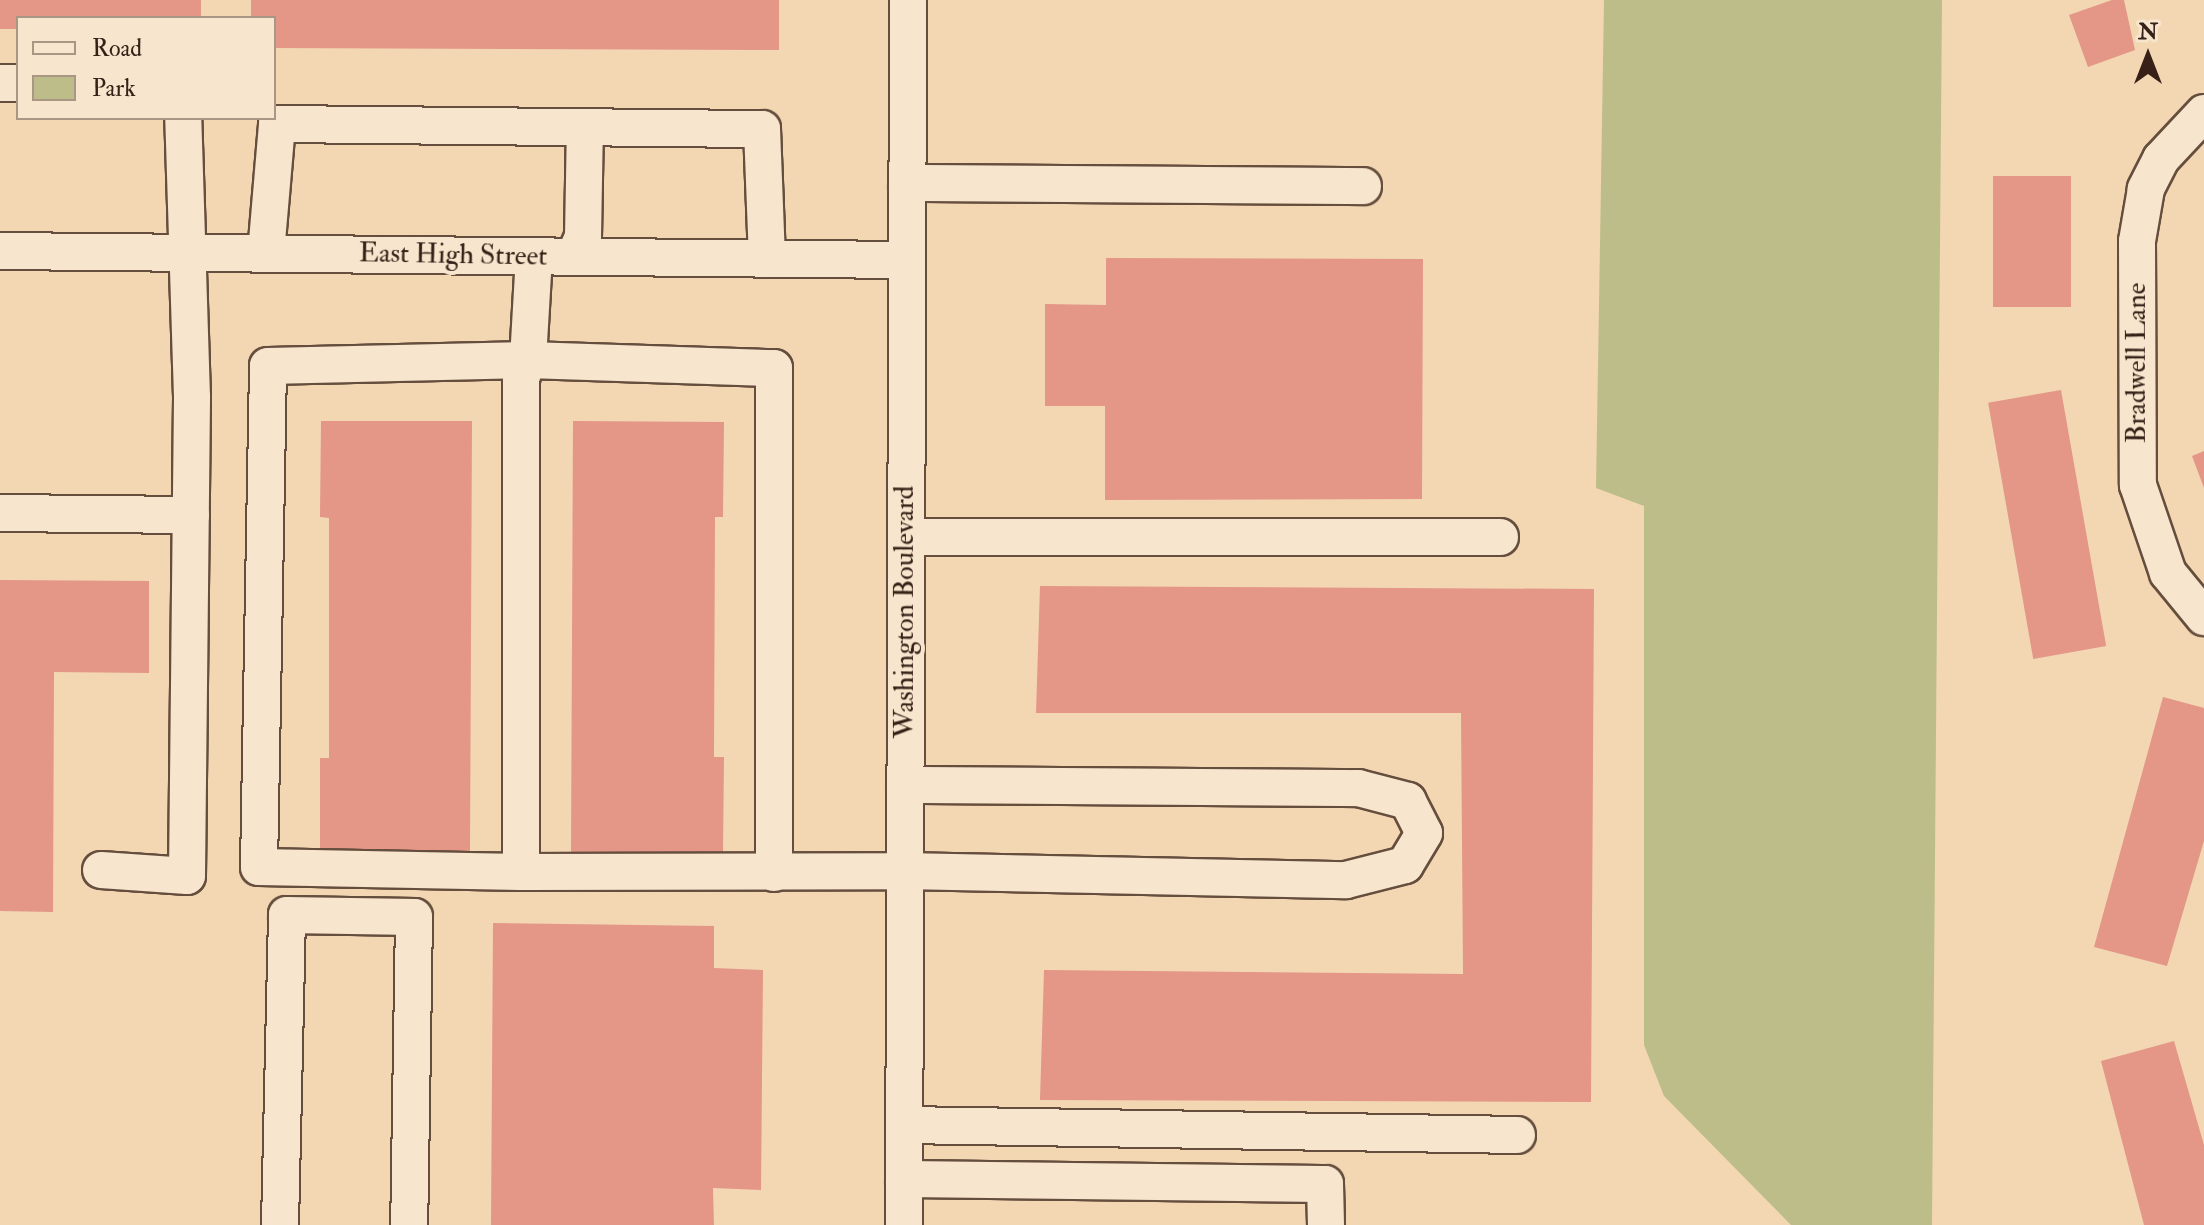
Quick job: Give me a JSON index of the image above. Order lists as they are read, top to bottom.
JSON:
{
  "streets": {
    "street": ["East High Street", "Bradwell Lane", "Washington Boulevard"]
  },
  "crossings": [
    ["East High Street", "Washington Boulevard"]
  ],
  "legend": ["Road", "Park"],
  "north": "top"
}
